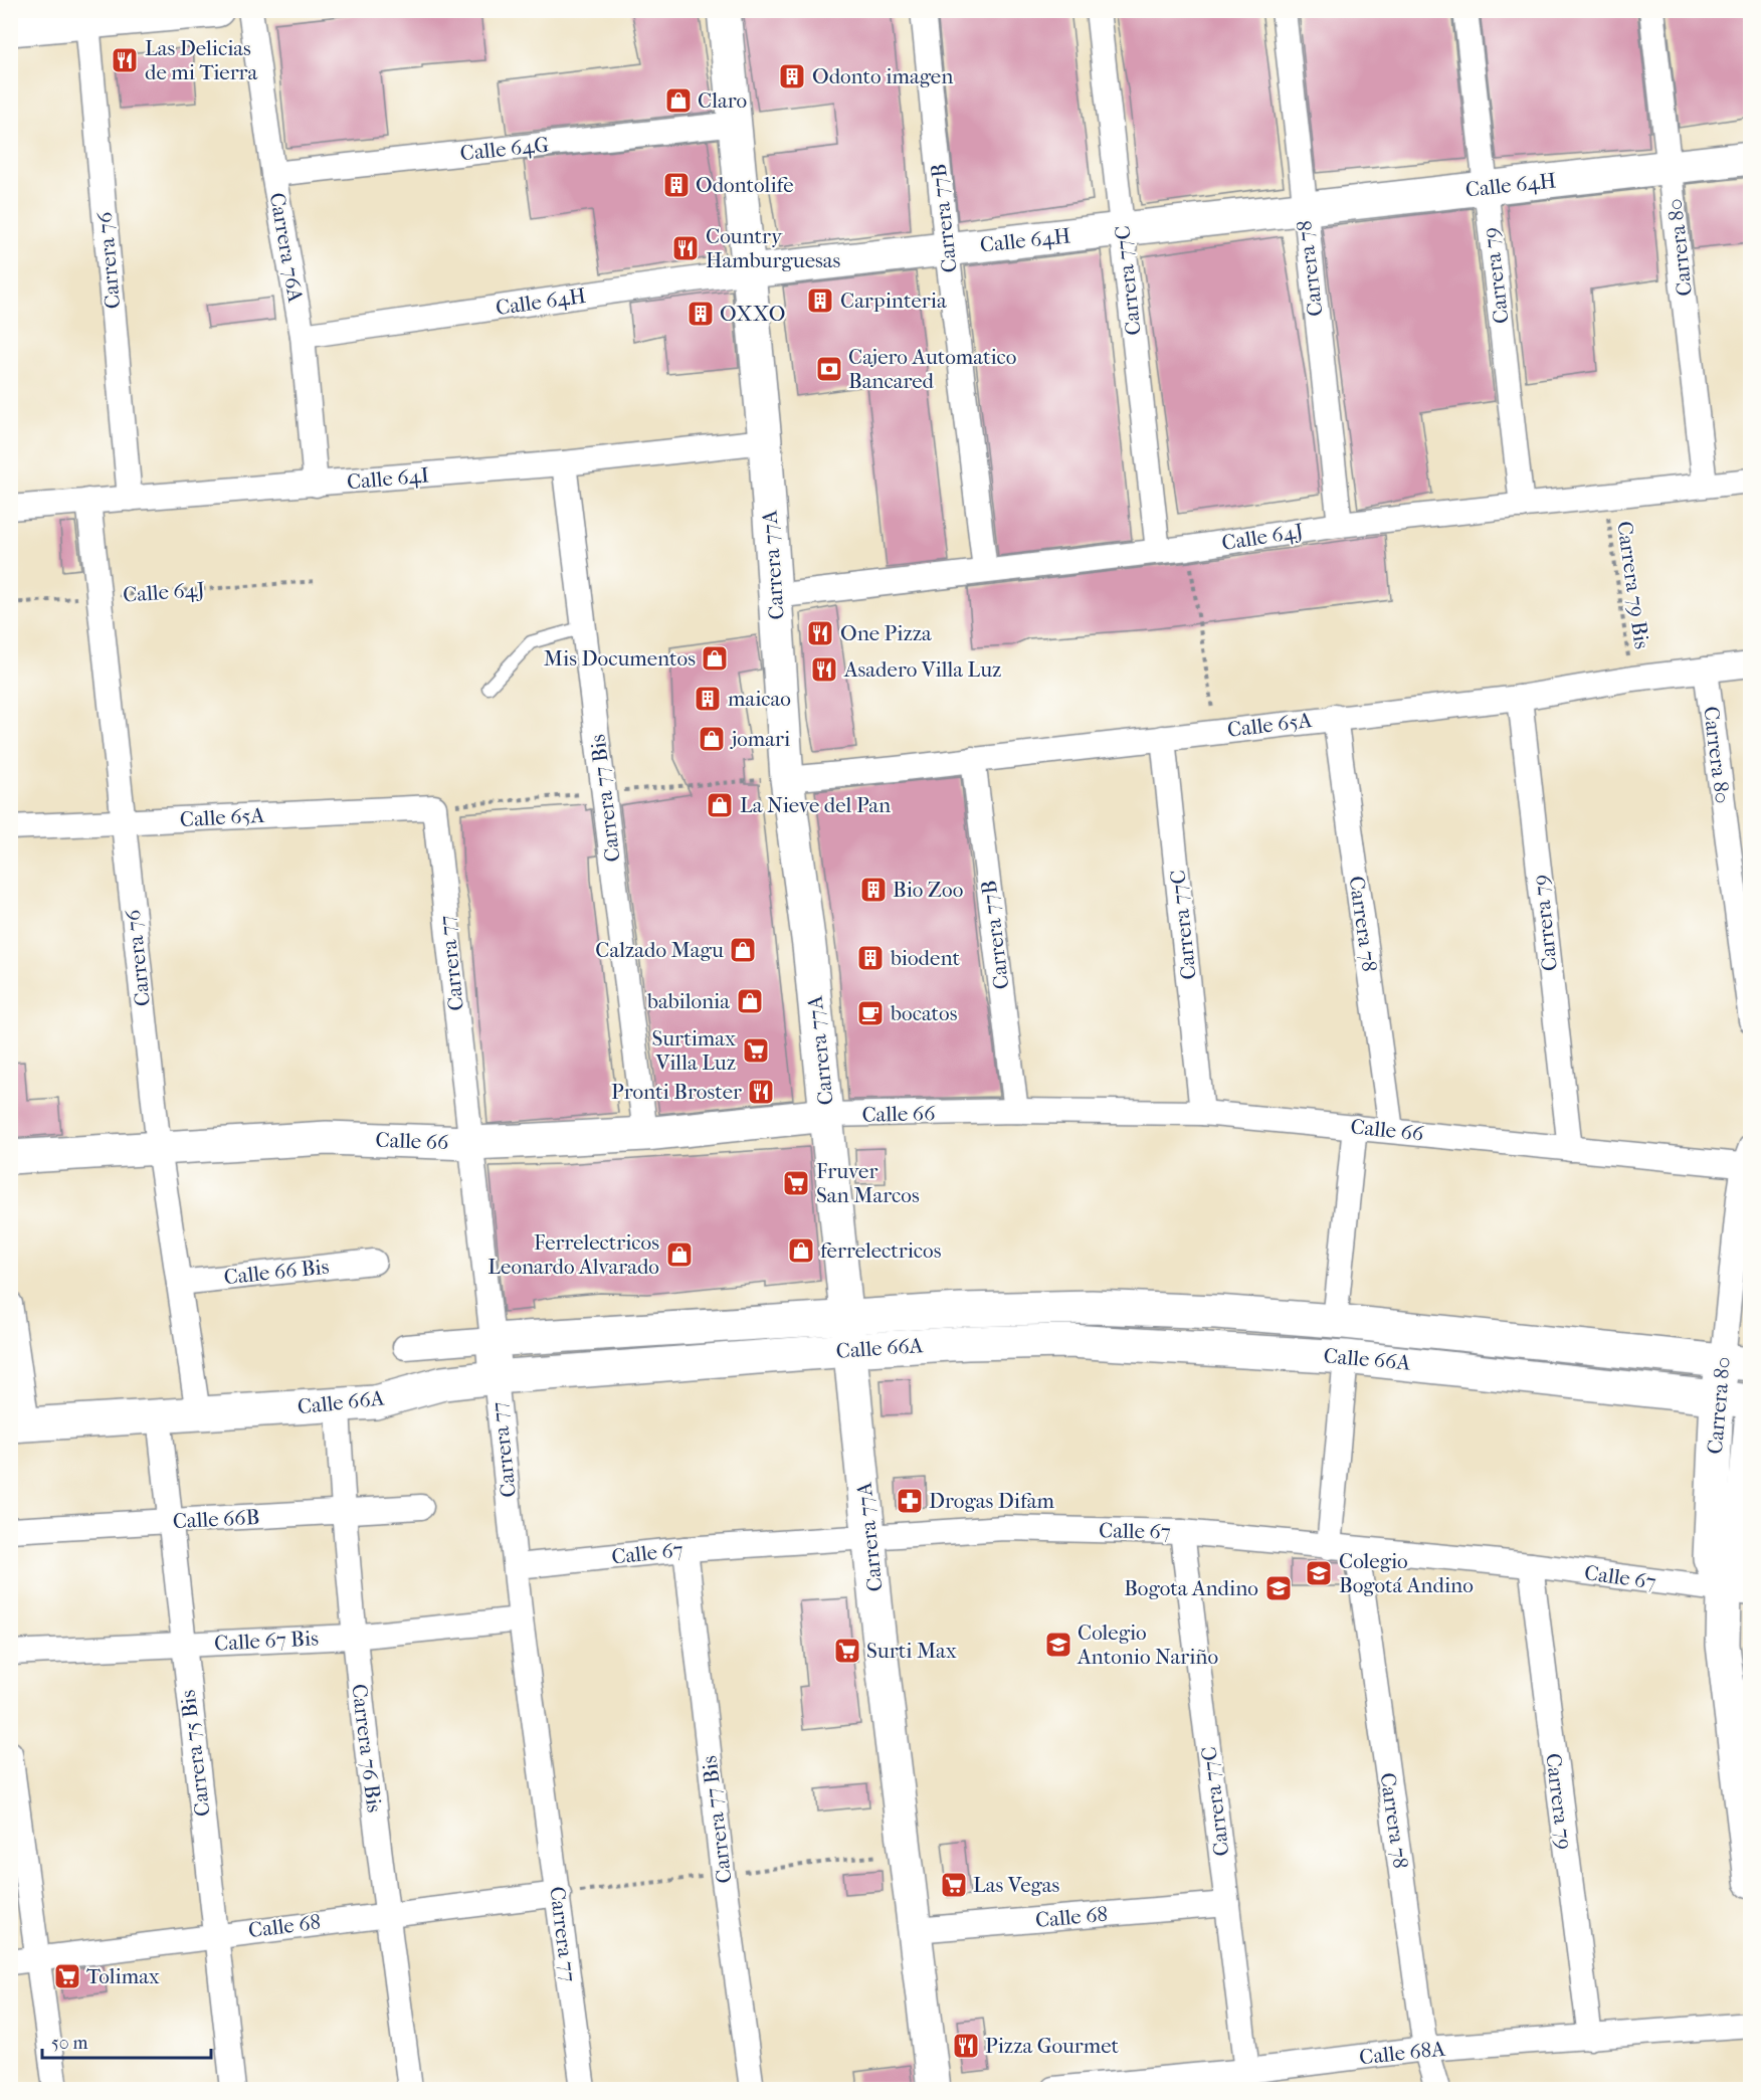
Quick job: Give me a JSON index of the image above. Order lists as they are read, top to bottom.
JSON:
{
  "streets": {
    "street": [
      "Calle 64G",
      "Calle 64H",
      "Carrera 77B",
      "Carrera 76A",
      "Carrera 80",
      "Carrera 76",
      "Carrera 78",
      "Carrera 79",
      "Carrera 77C",
      "Calle 64I",
      "Calle 64J",
      "Carrera 77A",
      "Calle 65A",
      "Carrera 77 Bis",
      "Carrera 77",
      "Calle 66",
      "Calle 66 Bis",
      "Calle 66A",
      "Calle 66B",
      "Calle 67",
      "Calle 67 Bis",
      "Carrera 76 Bis",
      "Carrera 75 Bis",
      "Calle 68",
      "Calle 68A"
    ],
    "path": ["Carrera 79 Bis"]
  },
  "crossings": [
    ["Calle 64G", "Carrera 76A"],
    ["Calle 64G", "Carrera 77A"],
    ["Calle 64H", "Carrera 77B"],
    ["Calle 64H", "Carrera 76A"],
    ["Calle 64H", "Carrera 80"],
    ["Calle 64H", "Carrera 78"],
    ["Calle 64H", "Carrera 79"],
    ["Calle 64H", "Carrera 77C"],
    ["Calle 64H", "Carrera 77A"],
    ["Carrera 77B", "Calle 64J"],
    ["Carrera 77B", "Calle 65A"],
    ["Carrera 77B", "Calle 66"],
    ["Carrera 76A", "Calle 64I"],
    ["Carrera 80", "Calle 64J"],
    ["Carrera 80", "Calle 65A"],
    ["Carrera 80", "Calle 66"],
    ["Carrera 80", "Calle 66A"],
    ["Carrera 80", "Calle 67"],
    ["Carrera 76", "Calle 64I"],
    ["Carrera 76", "Calle 64J"],
    ["Carrera 76", "Calle 65A"],
    ["Carrera 76", "Calle 66"],
    ["Carrera 76", "Calle 66 Bis"],
    ["Carrera 76", "Calle 66A"],
    ["Carrera 78", "Calle 64J"],
    ["Carrera 78", "Calle 65A"],
    ["Carrera 78", "Calle 66"],
    ["Carrera 78", "Calle 67"],
    ["Carrera 78", "Calle 68A"],
    ["Carrera 79", "Calle 64J"],
    ["Carrera 79", "Calle 65A"],
    ["Carrera 79", "Calle 66"],
    ["Carrera 79", "Calle 67"],
    ["Carrera 79", "Calle 68A"],
    ["Carrera 77C", "Calle 64J"],
    ["Carrera 77C", "Calle 65A"],
    ["Carrera 77C", "Calle 66"],
    ["Carrera 77C", "Calle 67"],
    ["Carrera 77C", "Calle 68"],
    ["Carrera 77C", "Calle 68A"],
    ["Calle 64I", "Carrera 77A"],
    ["Calle 64I", "Carrera 77 Bis"],
    ["Calle 64J", "Carrera 77A"],
    ["Calle 64J", "Carrera 79 Bis"],
    ["Carrera 77A", "Calle 65A"],
    ["Carrera 77A", "Calle 66"],
    ["Carrera 77A", "Calle 66A"],
    ["Carrera 77A", "Calle 67"],
    ["Carrera 77A", "Calle 68"],
    ["Carrera 79 Bis", "Calle 65A"],
    ["Calle 65A", "Carrera 77"],
    ["Carrera 77 Bis", "Calle 66"],
    ["Carrera 77 Bis", "Calle 67"],
    ["Carrera 77", "Calle 66"],
    ["Carrera 77", "Calle 66A"],
    ["Carrera 77", "Calle 67"],
    ["Carrera 77", "Calle 67 Bis"],
    ["Carrera 77", "Calle 68"],
    ["Calle 66A", "Carrera 76 Bis"],
    ["Calle 66A", "Carrera 75 Bis"],
    ["Calle 66B", "Carrera 76 Bis"],
    ["Calle 66B", "Carrera 75 Bis"],
    ["Calle 67 Bis", "Carrera 76 Bis"],
    ["Calle 67 Bis", "Carrera 75 Bis"],
    ["Carrera 76 Bis", "Calle 68"],
    ["Carrera 75 Bis", "Calle 68"]
  ],
  "places": {
    "restaurant": [
      "Las Delicias de mi Tierra",
      "Country Hamburguesas",
      "One Pizza",
      "Asadero Villa Luz",
      "Pronti Broster",
      "Pizza Gourmet"
    ],
    "building": [
      "Odonto imagen",
      "Odontolife",
      "Carpinteria",
      "OXXO",
      "maicao",
      "Bio Zoo",
      "biodent"
    ],
    "shop": [
      "Claro",
      "Mis Documentos",
      "jomari",
      "La Nieve del Pan",
      "Calzado Magu",
      "babilonia",
      "ferrelectricos",
      "Ferrelectricos Leonardo Alvarado"
    ],
    "bank": ["Cajero Automatico Bancared"],
    "cafe": ["bocatos"],
    "supermarket": [
      "Surtimax Villa Luz",
      "Fruver San Marcos",
      "Surti Max",
      "Las Vegas",
      "Tolimax"
    ],
    "pharmacy": ["Drogas Difam"],
    "school or university": ["Colegio Bogotá Andino", "Bogota Andino", "Colegio Antonio Nariño"]
  },
  "scale_bar": "50 m"
}
